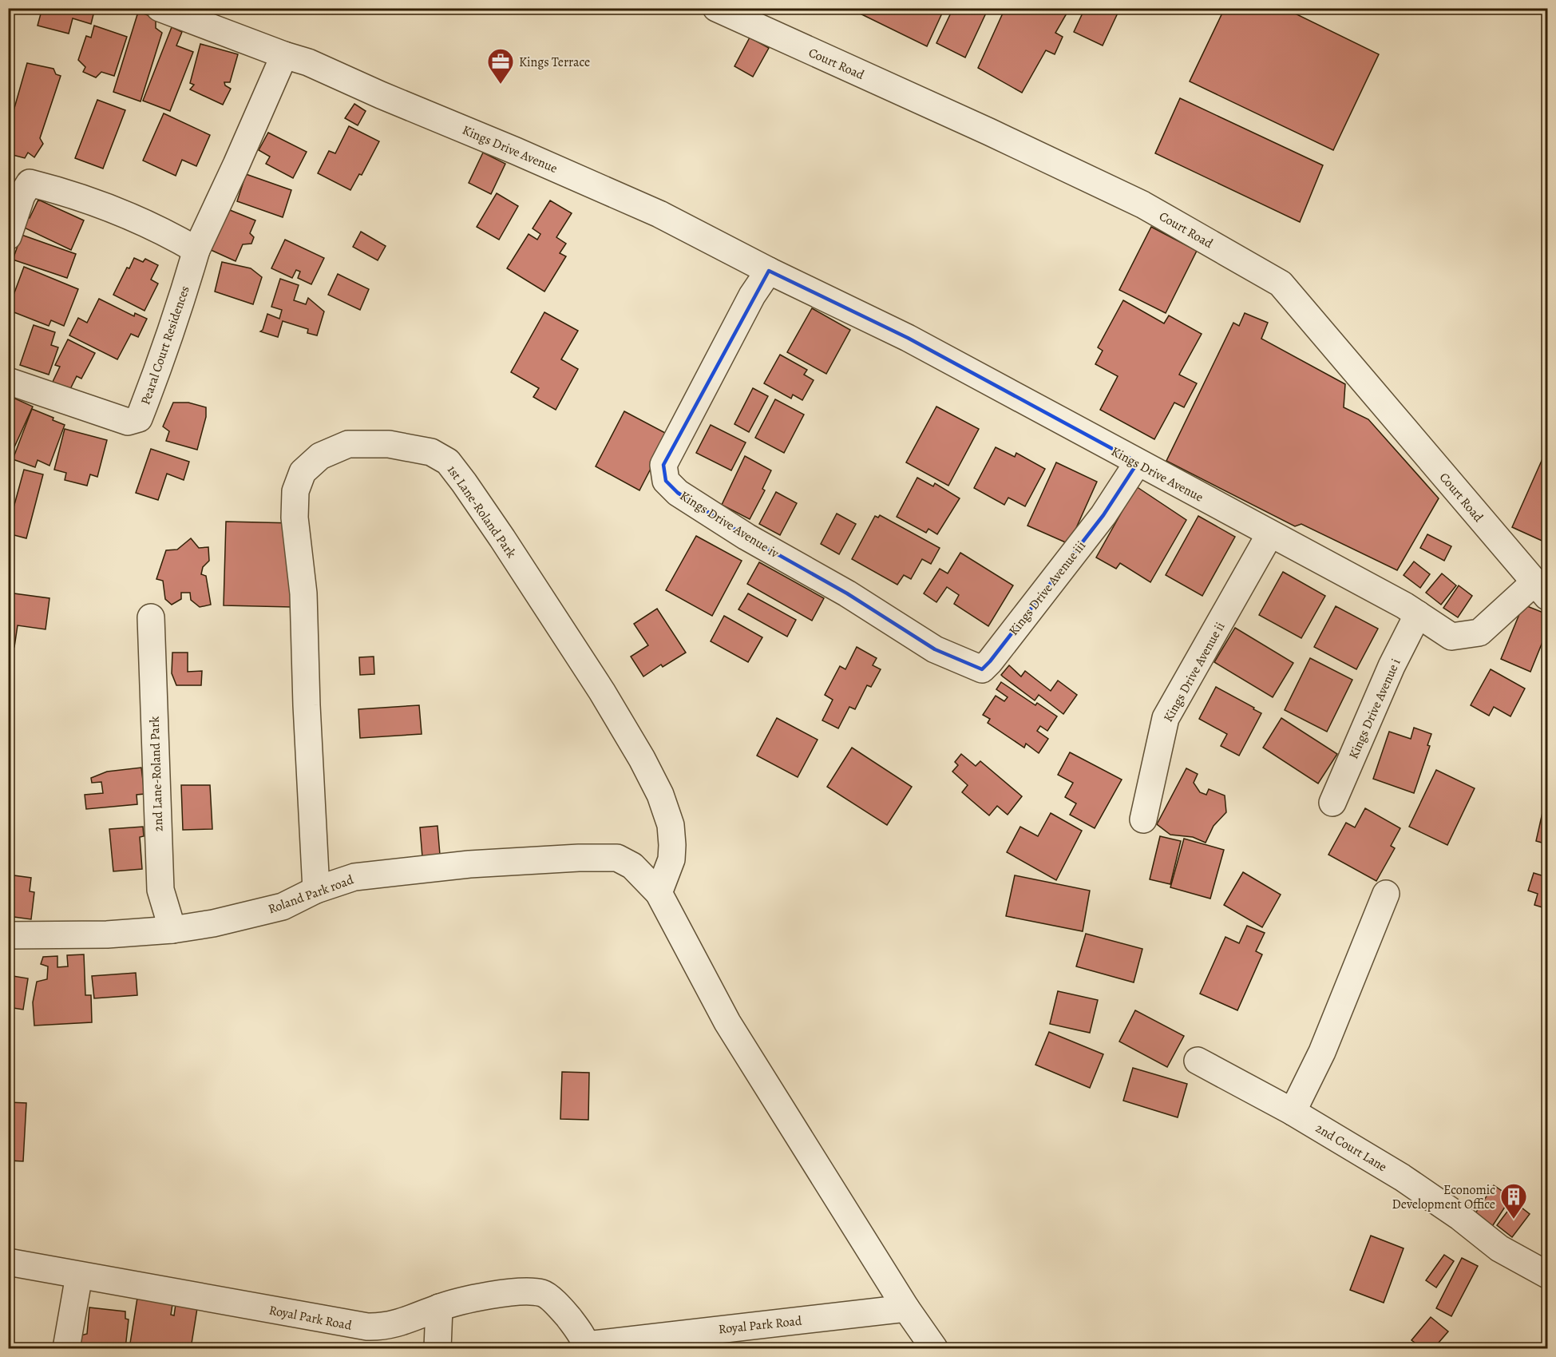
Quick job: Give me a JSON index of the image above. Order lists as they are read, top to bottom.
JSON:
{
  "streets": {
    "street": [
      "Court Road",
      "Kings Drive Avenue",
      "Pearal Court Residences",
      "1st Lane-Roland Park",
      "Kings Drive Avenue iv",
      "Kings Drive Avenue iii",
      "Kings Drive Avenue ii",
      "Kings Drive Avenue i",
      "2nd Lane-Roland Park",
      "Roland Park road",
      "2nd Court Lane",
      "Royal Park Road"
    ]
  },
  "crossings": [
    ["Court Road", "Kings Drive Avenue"],
    ["Kings Drive Avenue", "Pearal Court Residences"],
    ["Kings Drive Avenue", "Kings Drive Avenue iv"],
    ["Kings Drive Avenue", "Kings Drive Avenue iii"],
    ["Kings Drive Avenue", "Kings Drive Avenue ii"],
    ["Kings Drive Avenue", "Kings Drive Avenue i"],
    ["1st Lane-Roland Park", "Roland Park road"],
    ["Kings Drive Avenue iv", "Kings Drive Avenue iii"],
    ["2nd Lane-Roland Park", "Roland Park road"],
    ["Roland Park road", "Royal Park Road"]
  ],
  "places": {
    "office": ["Kings Terrace"],
    "building": ["Economic Development Office"]
  }
}
